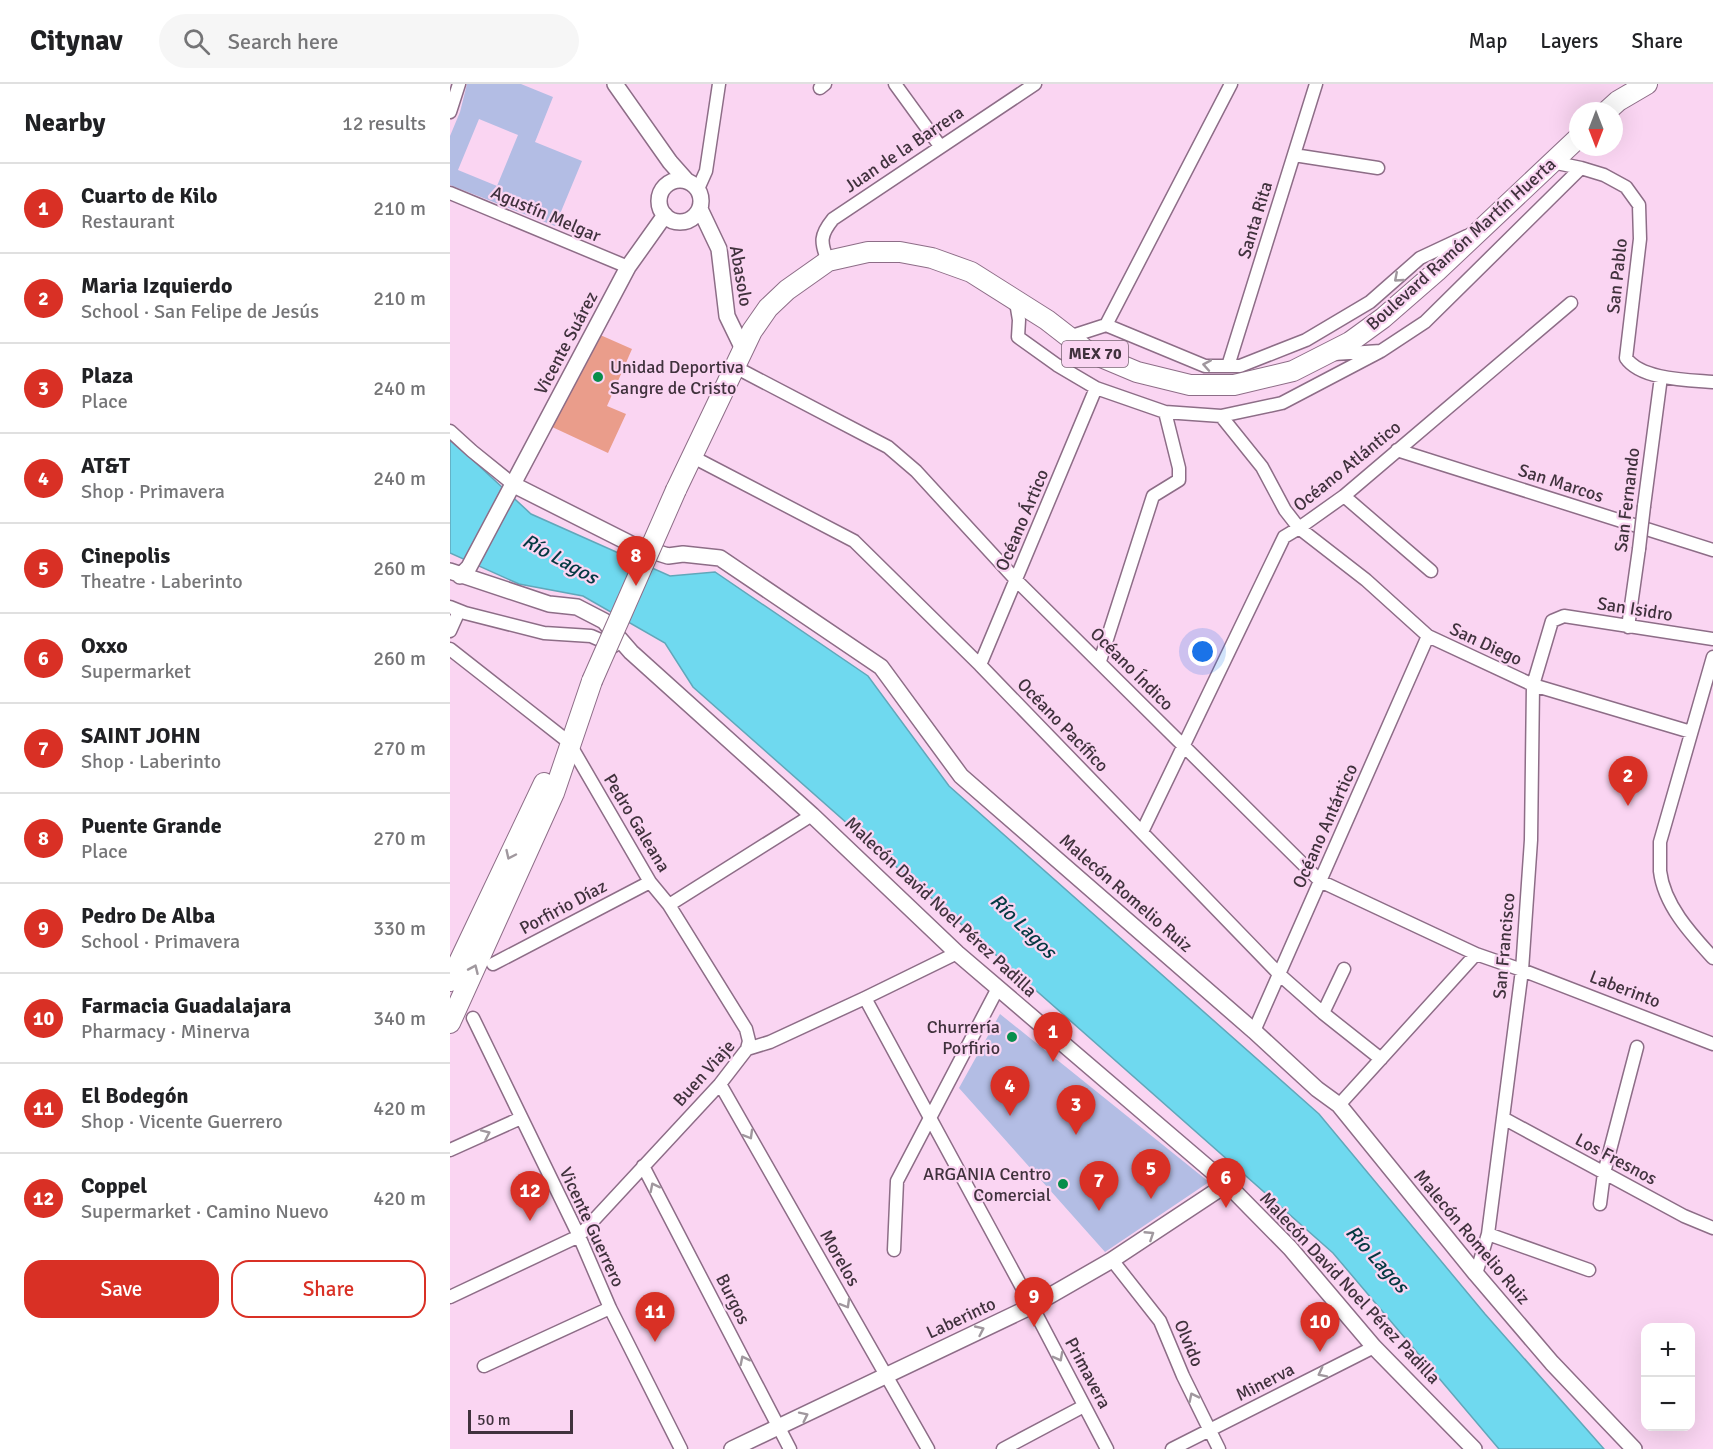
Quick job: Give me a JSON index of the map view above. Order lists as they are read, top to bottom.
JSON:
{
  "streets": {
    "main road": ["Boulevard Ramón Martín Huerta", "MEX 70"],
    "street": [
      "Juan de la Barrera",
      "Agustín Melgar",
      "Santa Rita",
      "Abasolo",
      "San Pablo",
      "Vicente Suárez",
      "Océano Atlántico",
      "San Marcos",
      "San Fernando",
      "Océano Ártico",
      "San Isidro",
      "San Diego",
      "Océano Índico",
      "Océano Pacífico",
      "Pedro Galeana",
      "Océano Antártico",
      "Malecón Romelio Ruiz",
      "Porfirio Díaz",
      "Malecón David Noel Pérez Padilla",
      "San Francisco",
      "Laberinto",
      "Buen Viaje",
      "Los Fresnos",
      "Vicente Guerrero",
      "Morelos",
      "Burgos",
      "Olvido",
      "Primavera",
      "Minerva"
    ]
  },
  "crossings": [
    ["Juan de la Barrera", "Boulevard Ramón Martín Huerta"],
    ["Agustín Melgar", "Vicente Suárez"],
    ["Boulevard Ramón Martín Huerta", "Abasolo"],
    ["Boulevard Ramón Martín Huerta", "San Pablo"],
    ["Boulevard Ramón Martín Huerta", "Océano Índico"],
    ["Boulevard Ramón Martín Huerta", "Océano Pacífico"],
    ["Boulevard Ramón Martín Huerta", "Pedro Galeana"],
    ["Abasolo", "Vicente Suárez"],
    ["Abasolo", "Océano Índico"],
    ["San Pablo", "San Fernando"],
    ["Vicente Suárez", "Malecón Romelio Ruiz"],
    ["Vicente Suárez", "Malecón David Noel Pérez Padilla"],
    ["Océano Atlántico", "San Marcos"],
    ["Océano Atlántico", "San Diego"],
    ["Océano Atlántico", "Océano Índico"],
    ["Océano Atlántico", "Océano Pacífico"],
    ["San Fernando", "San Isidro"],
    ["Océano Ártico", "Océano Índico"],
    ["Océano Ártico", "Océano Pacífico"],
    ["San Isidro", "San Francisco"],
    ["San Diego", "Océano Antártico"],
    ["San Diego", "San Francisco"],
    ["Océano Índico", "Océano Antártico"],
    ["Océano Índico", "San Francisco"],
    ["Océano Índico", "Laberinto"],
    ["Océano Pacífico", "Océano Antártico"],
    ["Pedro Galeana", "Porfirio Díaz"],
    ["Pedro Galeana", "Buen Viaje"],
    ["Océano Antártico", "Malecón Romelio Ruiz"],
    ["Malecón Romelio Ruiz", "San Francisco"],
    ["Malecón David Noel Pérez Padilla", "Laberinto"],
    ["Malecón David Noel Pérez Padilla", "Buen Viaje"],
    ["Malecón David Noel Pérez Padilla", "Minerva"],
    ["San Francisco", "Laberinto"],
    ["San Francisco", "Los Fresnos"],
    ["Laberinto", "Morelos"],
    ["Laberinto", "Burgos"],
    ["Laberinto", "Olvido"],
    ["Laberinto", "Primavera"],
    ["Buen Viaje", "Vicente Guerrero"],
    ["Buen Viaje", "Morelos"],
    ["Buen Viaje", "Burgos"],
    ["Buen Viaje", "Primavera"],
    ["Olvido", "Minerva"]
  ],
  "one_way": [
    "Laberinto",
    "Morelos",
    "Burgos",
    "Olvido",
    "Minerva"
  ],
  "water": ["Río Lagos"],
  "places": ["Unidad Deportiva Sangre de Cristo", "Churrería Porfirio", "ARGANIA Centro Comercial"],
  "scale_bar": "50 m",
  "north": "bottom",
  "page": {
    "header": "Citynav",
    "search": "Search here",
    "nav": ["Map", "Layers", "Share"],
    "heading": ["Nearby", "12 results"],
    "list": [
      {
        "mark": "1",
        "name": "Cuarto de Kilo",
        "note": "Restaurant",
        "value": "210 m"
      },
      {
        "mark": "2",
        "name": "Maria Izquierdo",
        "note": "School · San Felipe de Jesús",
        "value": "210 m"
      },
      {
        "mark": "3",
        "name": "Plaza",
        "note": "Place",
        "value": "240 m"
      },
      {
        "mark": "4",
        "name": "AT&T",
        "note": "Shop · Primavera",
        "value": "240 m"
      },
      {
        "mark": "5",
        "name": "Cinepolis",
        "note": "Theatre · Laberinto",
        "value": "260 m"
      },
      {
        "mark": "6",
        "name": "Oxxo",
        "note": "Supermarket",
        "value": "260 m"
      },
      {
        "mark": "7",
        "name": "SAINT JOHN",
        "note": "Shop · Laberinto",
        "value": "270 m"
      },
      {
        "mark": "8",
        "name": "Puente Grande",
        "note": "Place",
        "value": "270 m"
      },
      {
        "mark": "9",
        "name": "Pedro De Alba",
        "note": "School · Primavera",
        "value": "330 m"
      },
      {
        "mark": "10",
        "name": "Farmacia Guadalajara",
        "note": "Pharmacy · Minerva",
        "value": "340 m"
      },
      {
        "mark": "11",
        "name": "El Bodegón",
        "note": "Shop · Vicente Guerrero",
        "value": "420 m"
      },
      {
        "mark": "12",
        "name": "Coppel",
        "note": "Supermarket · Camino Nuevo",
        "value": "420 m"
      }
    ],
    "pins": [
      "8",
      "2",
      "1",
      "4",
      "3",
      "5",
      "6",
      "7",
      "12",
      "9",
      "11",
      "10"
    ],
    "buttons": ["Save", "Share"],
    "map_buttons": ["+", "−"],
    "scale": "50 m"
  }
}
